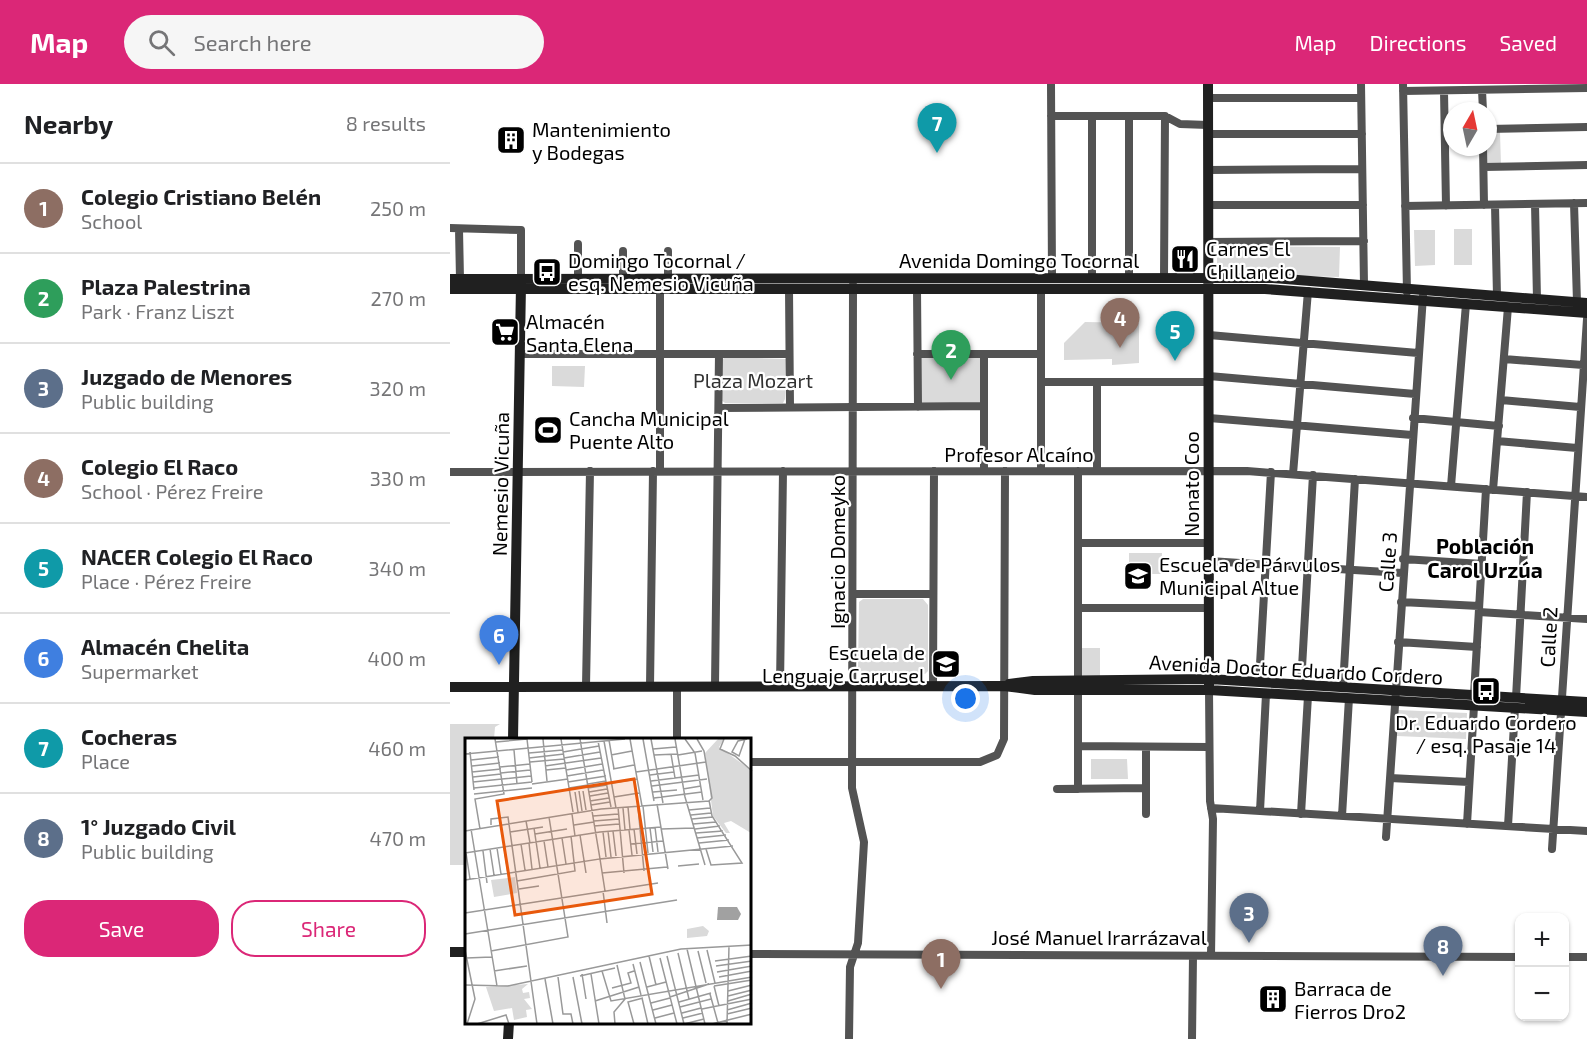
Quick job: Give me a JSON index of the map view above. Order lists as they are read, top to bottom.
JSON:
{
  "streets": {
    "main road": [
      "Avenida Domingo Tocornal",
      "Nemesio Vicuña",
      "Nonato Coo",
      "Avenida Doctor Eduardo Cordero"
    ],
    "street": [
      "Profesor Alcaíno",
      "Ignacio Domeyko",
      "Calle 3",
      "Calle 2",
      "José Manuel Irarrázaval"
    ]
  },
  "crossings": [
    ["Avenida Domingo Tocornal", "Nemesio Vicuña"],
    ["Avenida Domingo Tocornal", "Nonato Coo"],
    ["Avenida Domingo Tocornal", "Ignacio Domeyko"],
    ["Avenida Domingo Tocornal", "Calle 3"],
    ["Profesor Alcaíno", "Nemesio Vicuña"],
    ["Profesor Alcaíno", "Nonato Coo"],
    ["Profesor Alcaíno", "Ignacio Domeyko"],
    ["Profesor Alcaíno", "Calle 3"],
    ["Profesor Alcaíno", "Calle 2"],
    ["Nemesio Vicuña", "Avenida Doctor Eduardo Cordero"],
    ["Nonato Coo", "Avenida Doctor Eduardo Cordero"],
    ["Nonato Coo", "José Manuel Irarrázaval"],
    ["Ignacio Domeyko", "Avenida Doctor Eduardo Cordero"],
    ["Ignacio Domeyko", "José Manuel Irarrázaval"],
    ["Calle 3", "Avenida Doctor Eduardo Cordero"],
    ["Calle 2", "Avenida Doctor Eduardo Cordero"]
  ],
  "districts": ["Población Carol Urzúa"],
  "parks": ["Plaza Mozart"],
  "places": {
    "building": ["Mantenimiento y Bodegas", "Barraca de Fierros Dro2"],
    "restaurant": ["Carnes El Chillaneio"],
    "bus stop": ["Domingo Tocornal / esq. Nemesio Vicuña", "Dr. Eduardo Cordero / esq. Pasaje 14"],
    "supermarket": ["Almacén Santa Elena"],
    "sports": ["Cancha Municipal Puente Alto"],
    "school or university": ["Escuela de Párvulos Municipal Altue", "Escuela de Lenguaje Carrusel"]
  },
  "north": "top",
  "page": {
    "header": "Map",
    "search": "Search here",
    "nav": ["Map", "Directions", "Saved"],
    "heading": ["Nearby", "8 results"],
    "pins": [
      "7",
      "4",
      "5",
      "2",
      "6",
      "3",
      "8",
      "1"
    ],
    "list": [
      {
        "mark": "1",
        "name": "Colegio Cristiano Belén",
        "note": "School",
        "value": "250 m"
      },
      {
        "mark": "2",
        "name": "Plaza Palestrina",
        "note": "Park · Franz Liszt",
        "value": "270 m"
      },
      {
        "mark": "3",
        "name": "Juzgado de Menores",
        "note": "Public building",
        "value": "320 m"
      },
      {
        "mark": "4",
        "name": "Colegio El Raco",
        "note": "School · Pérez Freire",
        "value": "330 m"
      },
      {
        "mark": "5",
        "name": "NACER Colegio El Raco",
        "note": "Place · Pérez Freire",
        "value": "340 m"
      },
      {
        "mark": "6",
        "name": "Almacén Chelita",
        "note": "Supermarket",
        "value": "400 m"
      },
      {
        "mark": "7",
        "name": "Cocheras",
        "note": "Place",
        "value": "460 m"
      },
      {
        "mark": "8",
        "name": "1° Juzgado Civil",
        "note": "Public building",
        "value": "470 m"
      }
    ],
    "buttons": ["Save", "Share"],
    "map_buttons": ["+", "−"]
  }
}
